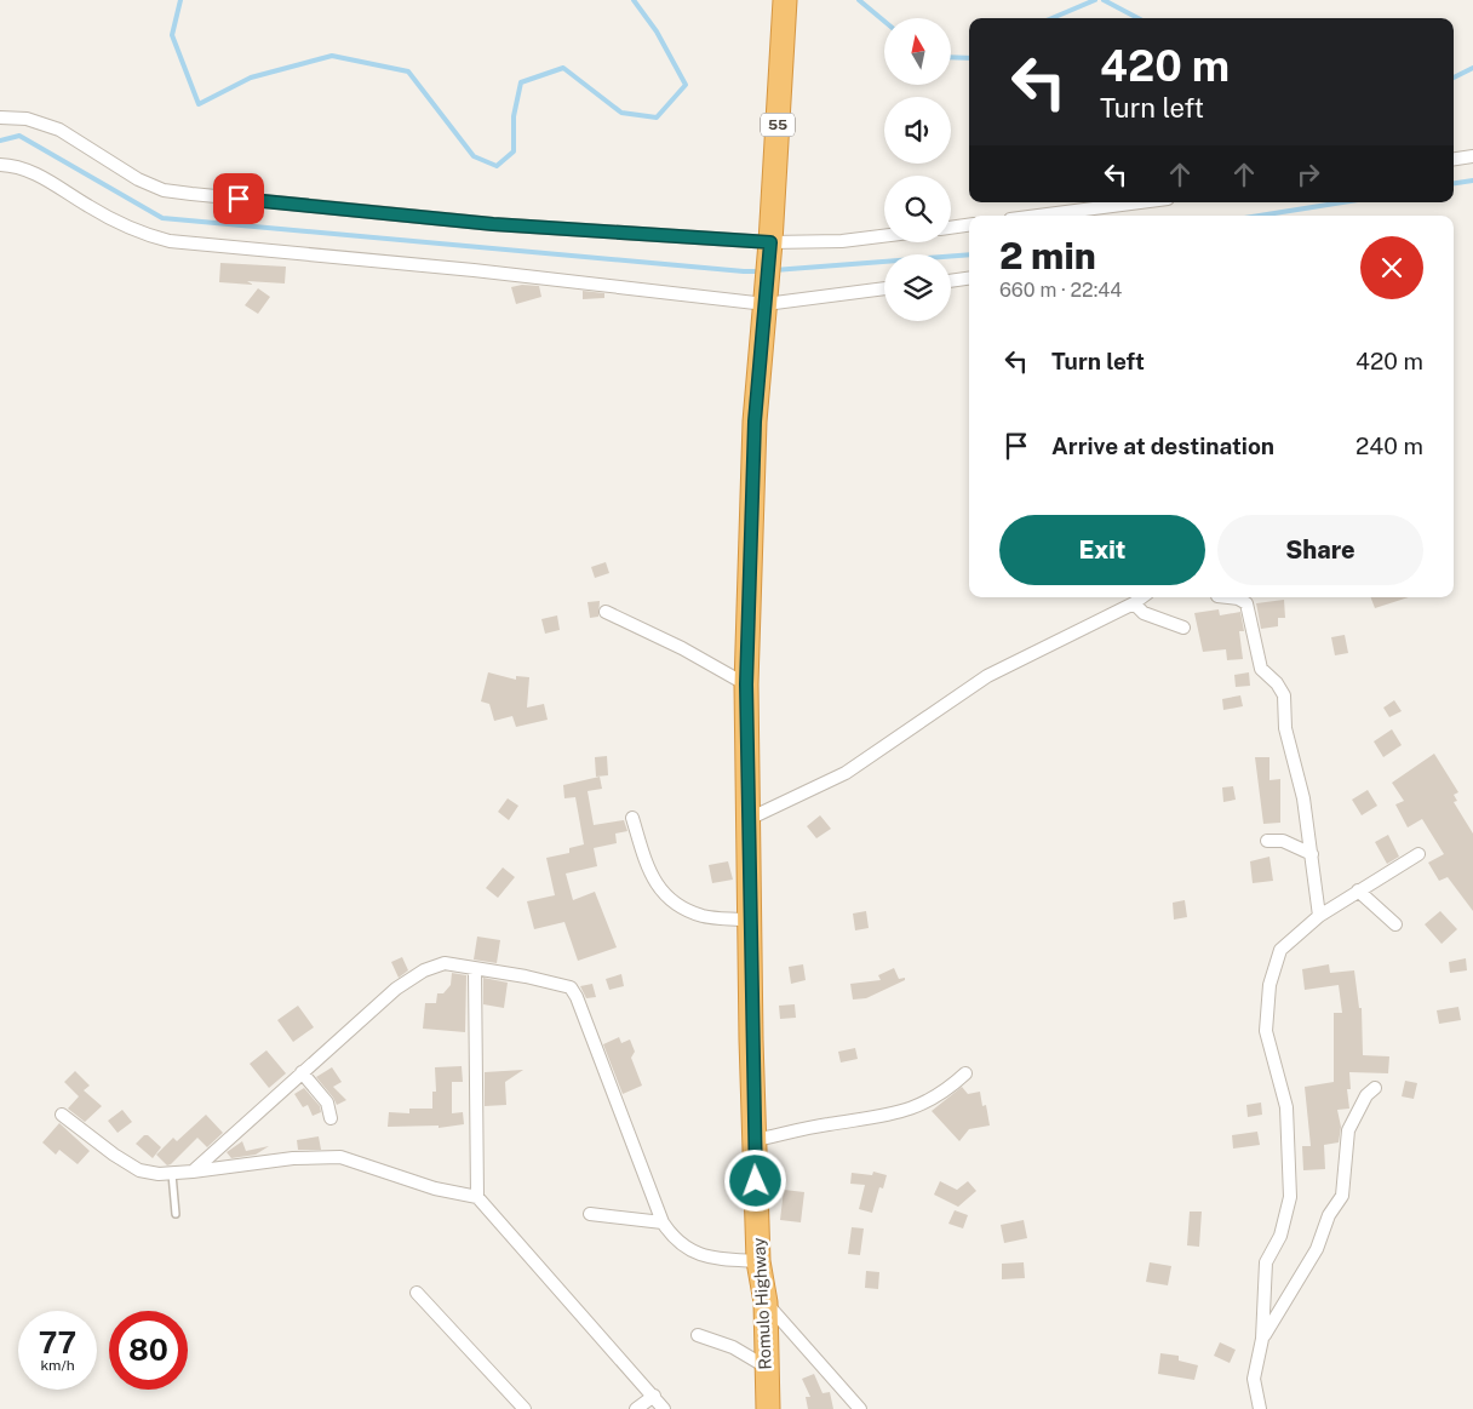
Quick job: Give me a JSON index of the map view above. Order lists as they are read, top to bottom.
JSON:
{
  "streets": {
    "highway": ["55", "Romulo Highway"]
  },
  "north": "top",
  "page": {
    "turn": ["420 m", "Turn left"],
    "heading": ["2 min", "660 m · 22:44"],
    "list": [
      {
        "name": "Turn left",
        "value": "420 m"
      },
      {
        "name": "Arrive at destination",
        "value": "240 m"
      }
    ],
    "buttons": ["Exit", "Share"],
    "speed": "77 km/h",
    "limit": "80"
  }
}
